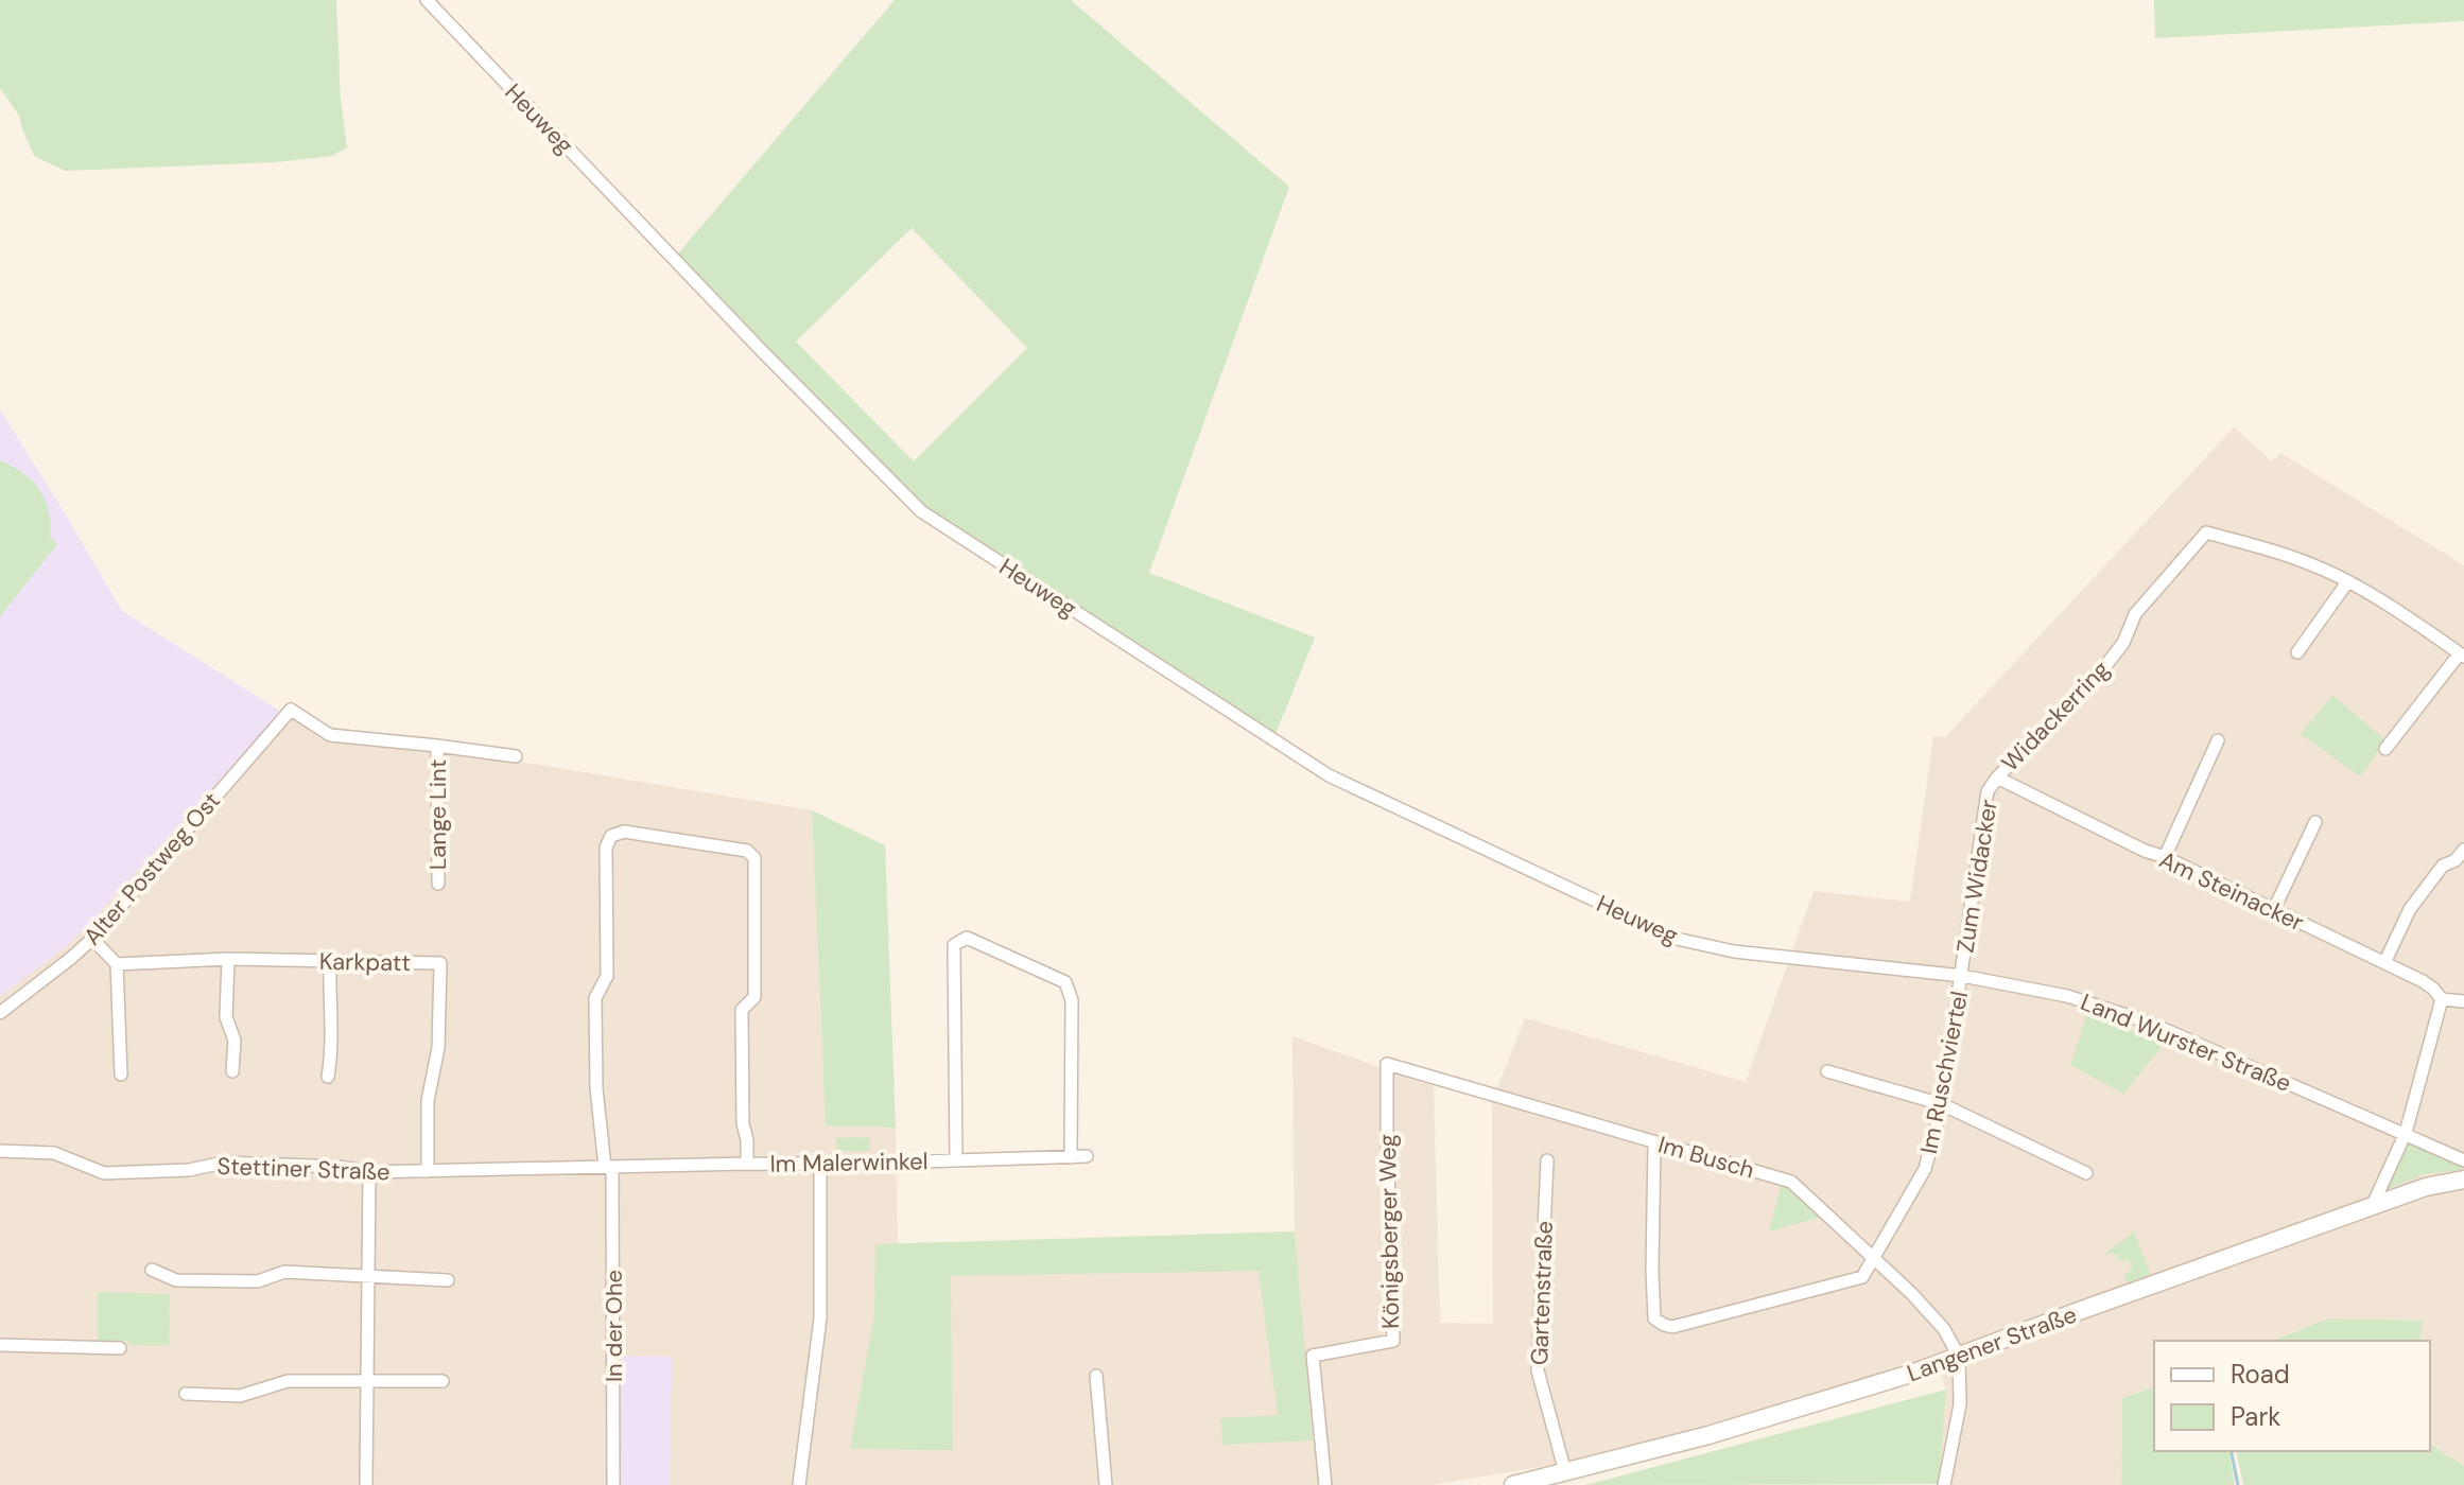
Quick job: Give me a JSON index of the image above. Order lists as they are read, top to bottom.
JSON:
{
  "streets": {
    "main road": ["Langener Straße"],
    "street": [
      "Heuweg",
      "Widackerring",
      "Lange Lint",
      "Alter Postweg Ost",
      "Zum Widacker",
      "Am Steinacker",
      "Karkpatt",
      "Land Wurster Straße",
      "Im Ruschviertel",
      "Im Busch",
      "Im Malerwinkel",
      "Stettiner Straße",
      "Königsberger Weg",
      "Gartenstraße",
      "In der Ohe"
    ]
  },
  "crossings": [
    ["Heuweg", "Land Wurster Straße"],
    ["Widackerring", "Zum Widacker"],
    ["Widackerring", "Am Steinacker"],
    ["Lange Lint", "Alter Postweg Ost"],
    ["Zum Widacker", "Am Steinacker"],
    ["Zum Widacker", "Land Wurster Straße"],
    ["Zum Widacker", "Im Ruschviertel"],
    ["Karkpatt", "Stettiner Straße"],
    ["Land Wurster Straße", "Im Ruschviertel"],
    ["Im Ruschviertel", "Im Busch"],
    ["Im Busch", "Königsberger Weg"],
    ["Im Busch", "Langener Straße"],
    ["Im Malerwinkel", "Stettiner Straße"],
    ["Im Malerwinkel", "In der Ohe"],
    ["Stettiner Straße", "In der Ohe"],
    ["Gartenstraße", "Langener Straße"]
  ],
  "legend": ["Road", "Park"]
}
